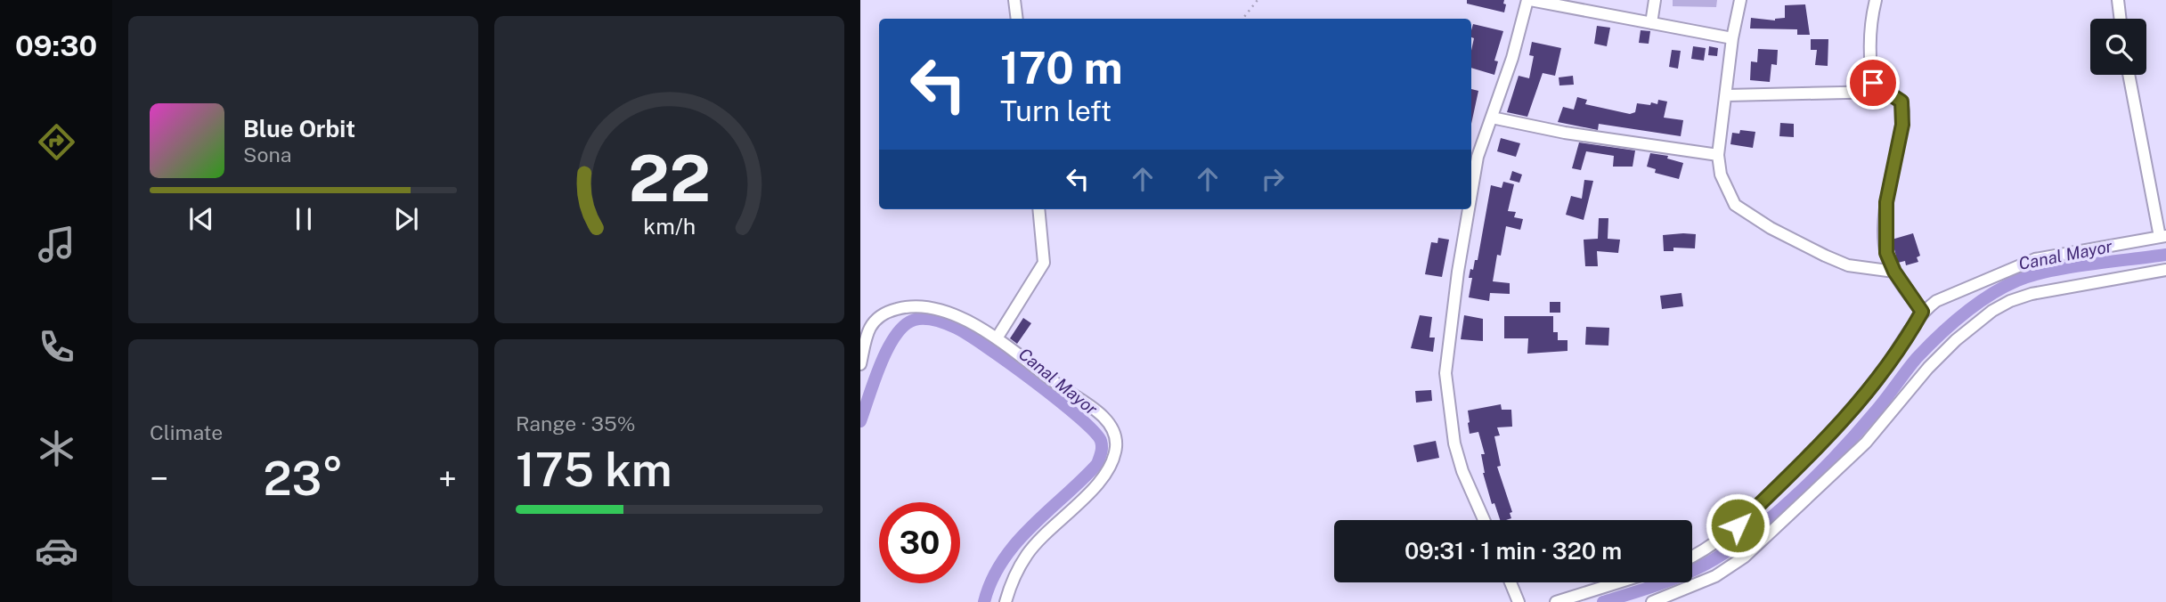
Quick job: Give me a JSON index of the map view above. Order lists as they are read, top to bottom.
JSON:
{
  "water": ["Canal Mayor"],
  "page": {
    "tabs": "09:30",
    "turn": ["170 m", "Turn left"],
    "song": ["Blue Orbit", "Sona"],
    "tile": [
      "Climate",
      ["Range · 35%", "175 km"]
    ],
    "heat": ["−", "23°", "+"],
    "limit": "30",
    "trip": "09:31 · 1 min · 320 m",
    "gauge": ["22", "km/h"]
  }
}
